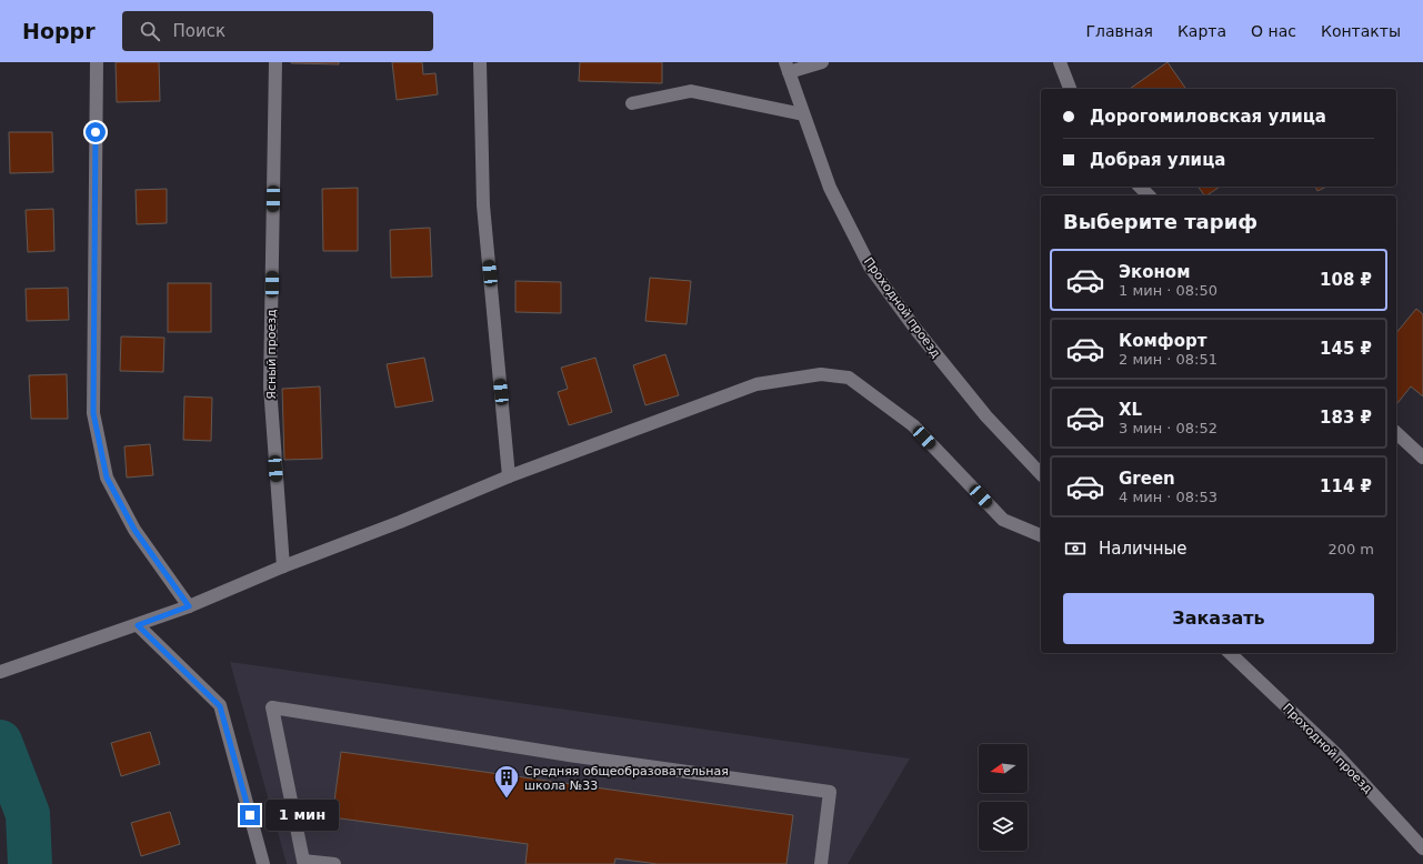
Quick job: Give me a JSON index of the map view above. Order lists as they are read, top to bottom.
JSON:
{
  "streets": {
    "street": ["Проходной проезд", "Ясный проезд"]
  },
  "places": {
    "building": ["Средняя общеобразовательная школа №33"]
  },
  "north": "left",
  "page": {
    "header": "Hoppr",
    "search": "Поиск",
    "nav": [
      "Главная",
      "Карта",
      "О нас",
      "Контакты"
    ],
    "banner": ["Дорогомиловская улица", "Добрая улица"],
    "heading": "Выберите тариф",
    "list": [
      {
        "name": "Эконом",
        "note": "1 мин · 08:50",
        "value": "108 ₽"
      },
      {
        "name": "Комфорт",
        "note": "2 мин · 08:51",
        "value": "145 ₽"
      },
      {
        "name": "XL",
        "note": "3 мин · 08:52",
        "value": "183 ₽"
      },
      {
        "name": "Green",
        "note": "4 мин · 08:53",
        "value": "114 ₽"
      }
    ],
    "pay": ["Наличные", "200 m"],
    "buttons": "Заказать",
    "bubble": "1 мин"
  }
}
